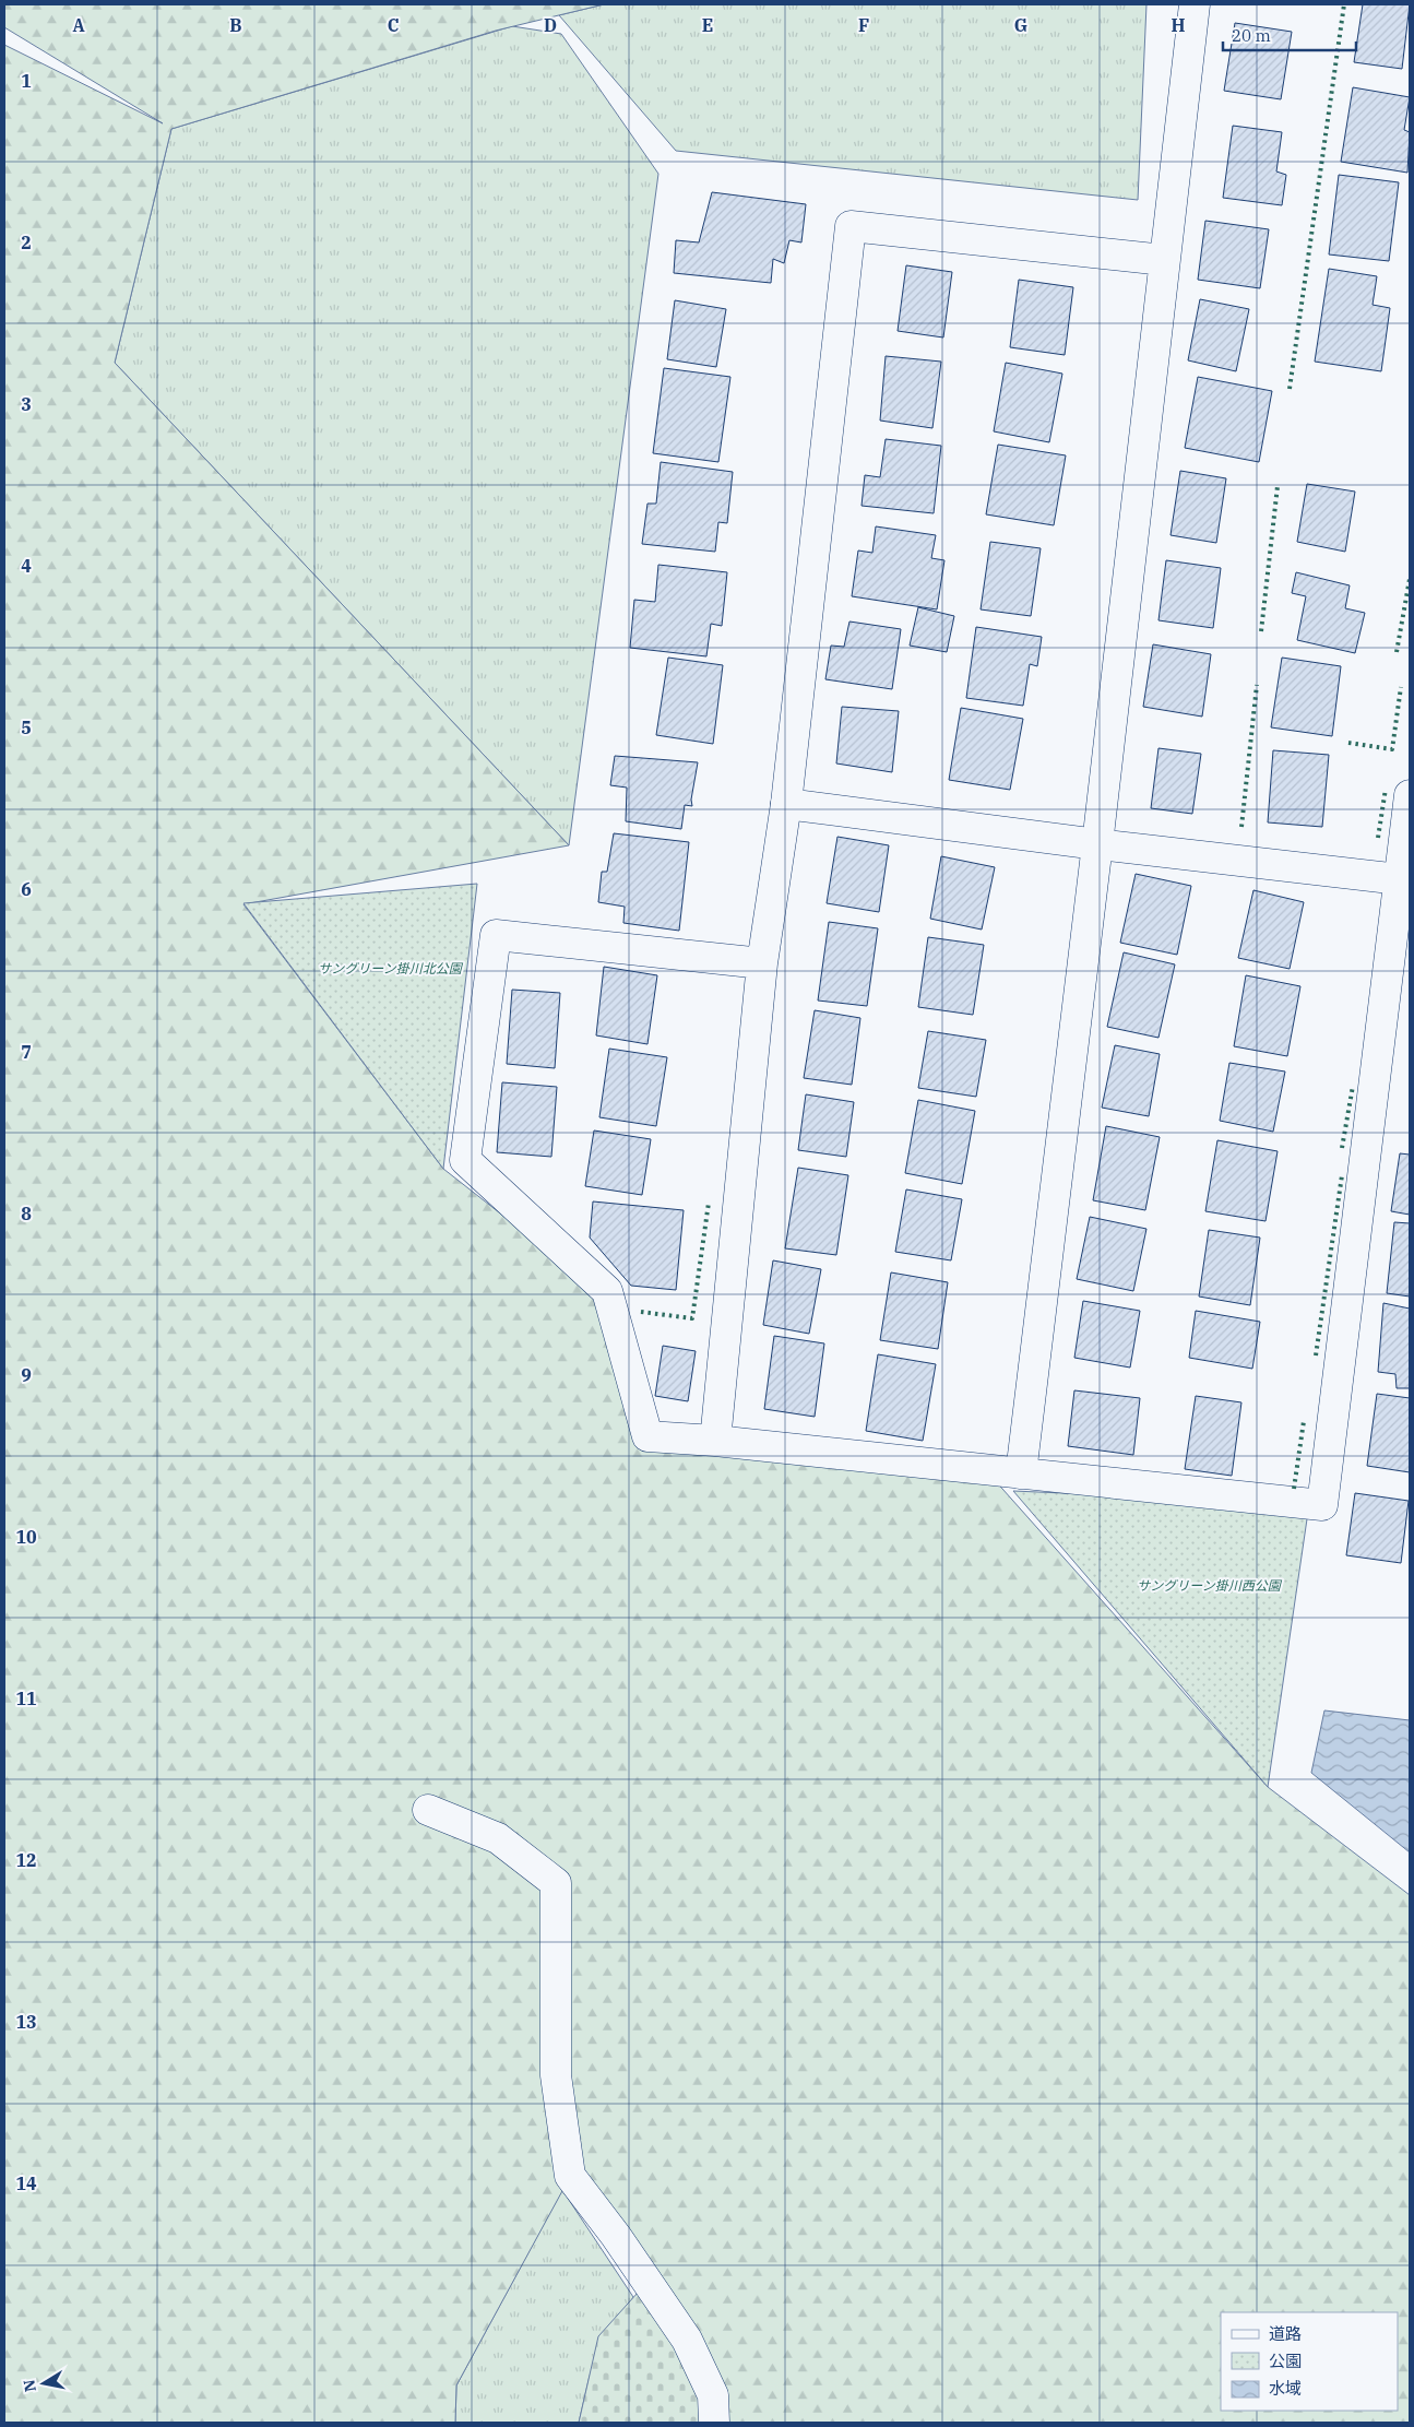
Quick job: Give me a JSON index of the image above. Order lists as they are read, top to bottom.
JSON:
{
  "parks": ["サングリーン掛川北公園", "サングリーン掛川西公園"],
  "legend": ["道路", "公園", "水域"],
  "scale_bar": "20 m",
  "north": "left",
  "grid": {
    "columns": [
      "A",
      "B",
      "C",
      "D",
      "E",
      "F",
      "G",
      "H"
    ],
    "rows": [
      "1",
      "2",
      "3",
      "4",
      "5",
      "6",
      "7",
      "8",
      "9",
      "10",
      "11",
      "12",
      "13",
      "14"
    ]
  }
}
